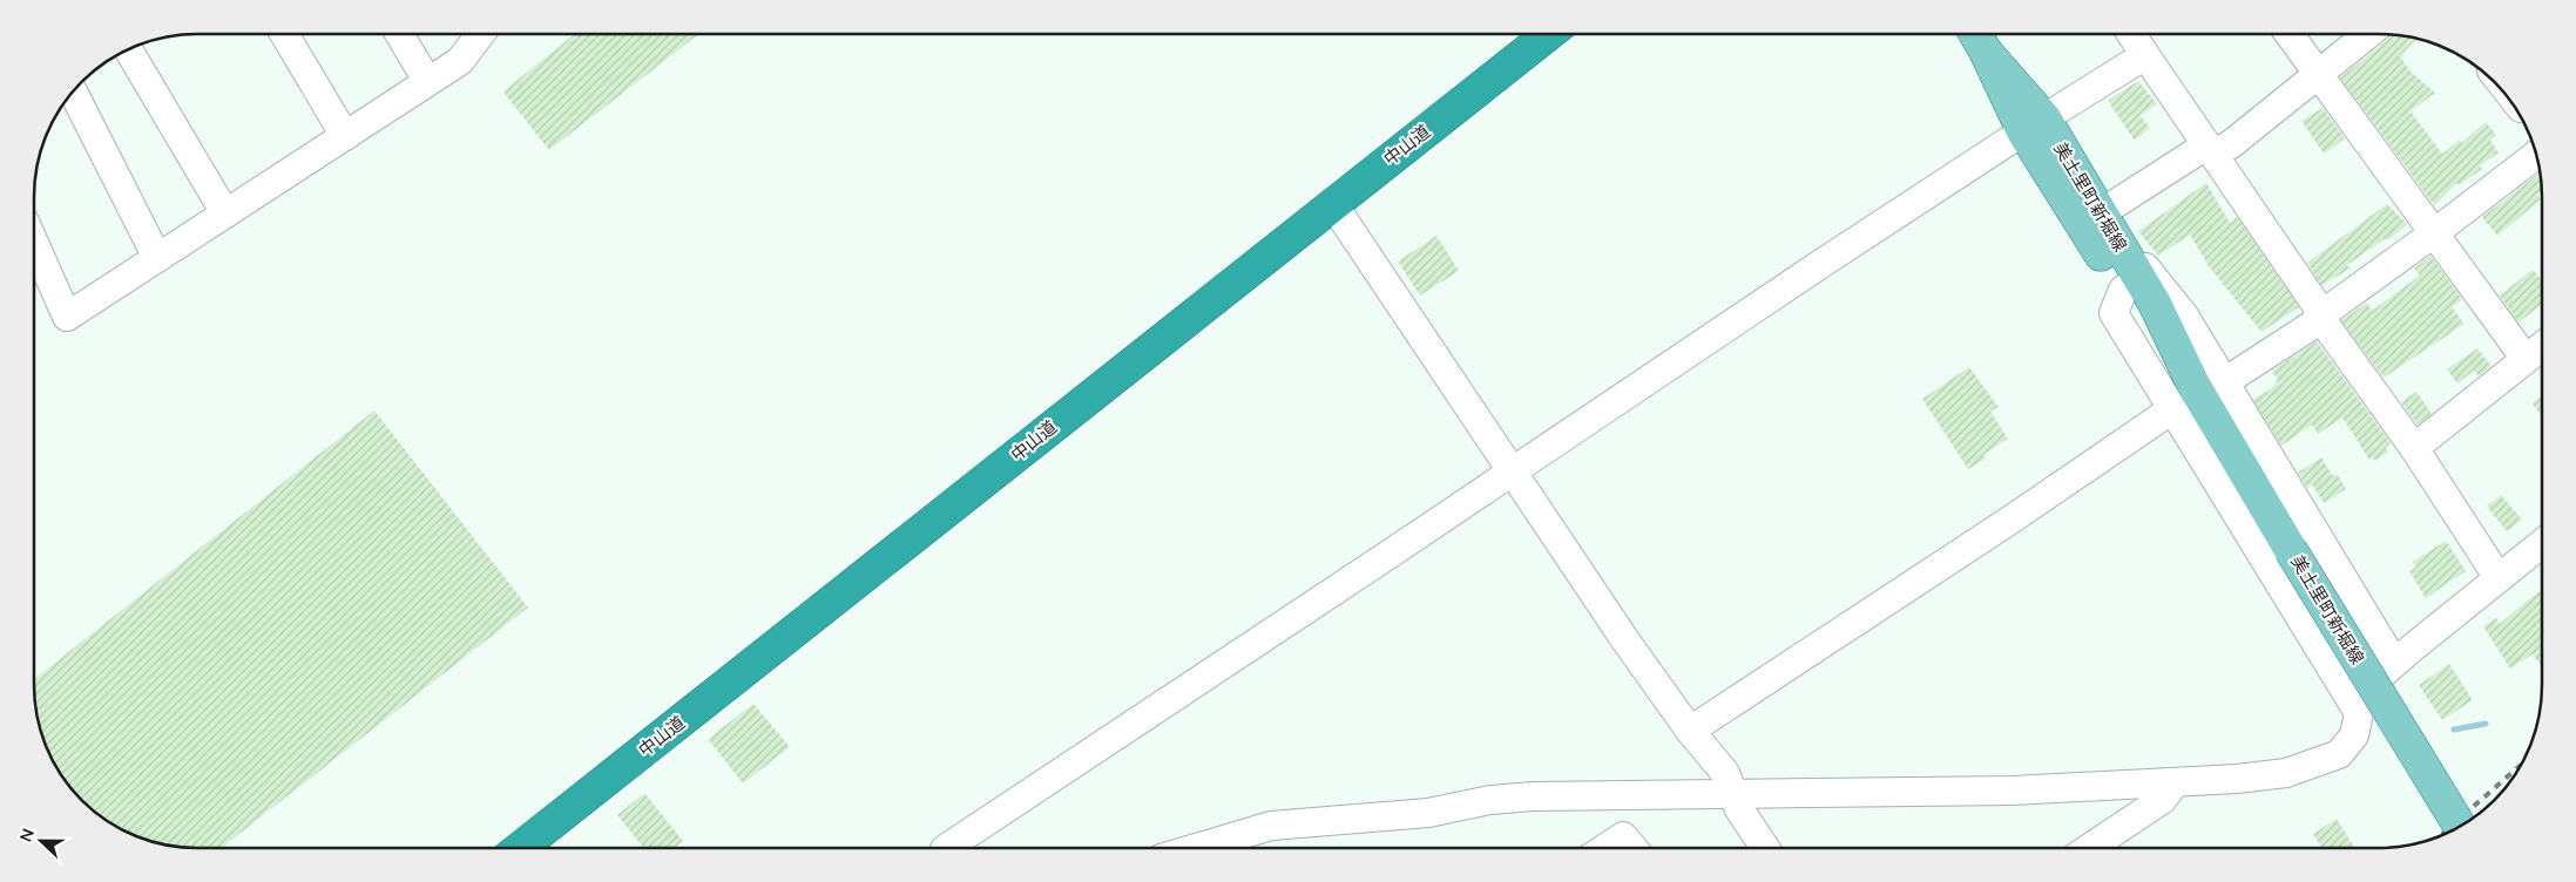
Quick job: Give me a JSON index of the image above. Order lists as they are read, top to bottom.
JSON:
{
  "streets": {
    "highway": ["中山道"],
    "main road": ["美土里町新堀線"]
  },
  "north": "left"
}
